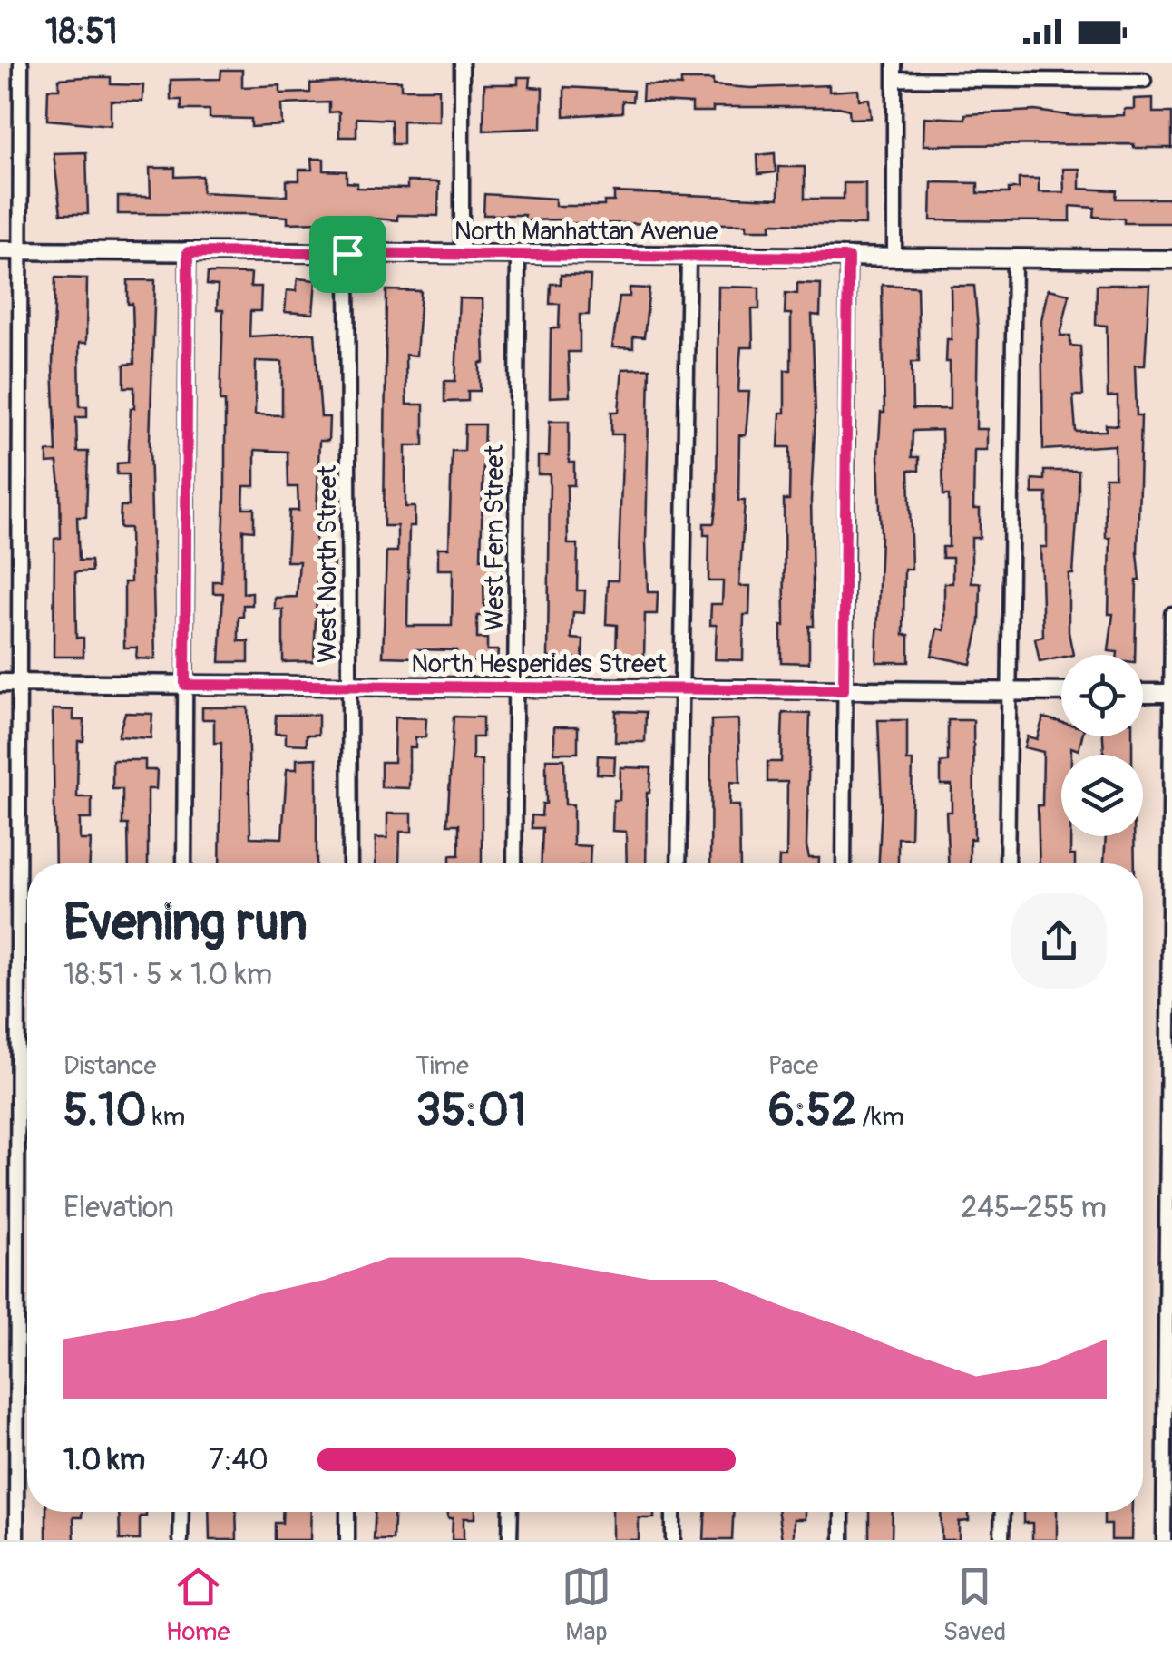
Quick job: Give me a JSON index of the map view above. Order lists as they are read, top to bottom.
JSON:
{
  "streets": {
    "street": [
      "North Manhattan Avenue",
      "West Fern Street",
      "West North Street",
      "North Hesperides Street"
    ]
  },
  "crossings": [
    ["North Manhattan Avenue", "West Fern Street"],
    ["North Manhattan Avenue", "West North Street"],
    ["West Fern Street", "North Hesperides Street"],
    ["West North Street", "North Hesperides Street"]
  ],
  "page": {
    "status": "18:51",
    "heading": ["Evening run", "18:51 · 5 × 1.0 km"],
    "stats": [
      ["Distance", "5.10 km"],
      ["Time", "35:01"],
      ["Pace", "6:52 /km"]
    ],
    "chart": ["Elevation", "245–255 m"],
    "list": [
      {
        "name": "1.0 km",
        "note": "7:40"
      }
    ],
    "tabs": ["Home", "Map", "Saved"]
  }
}
